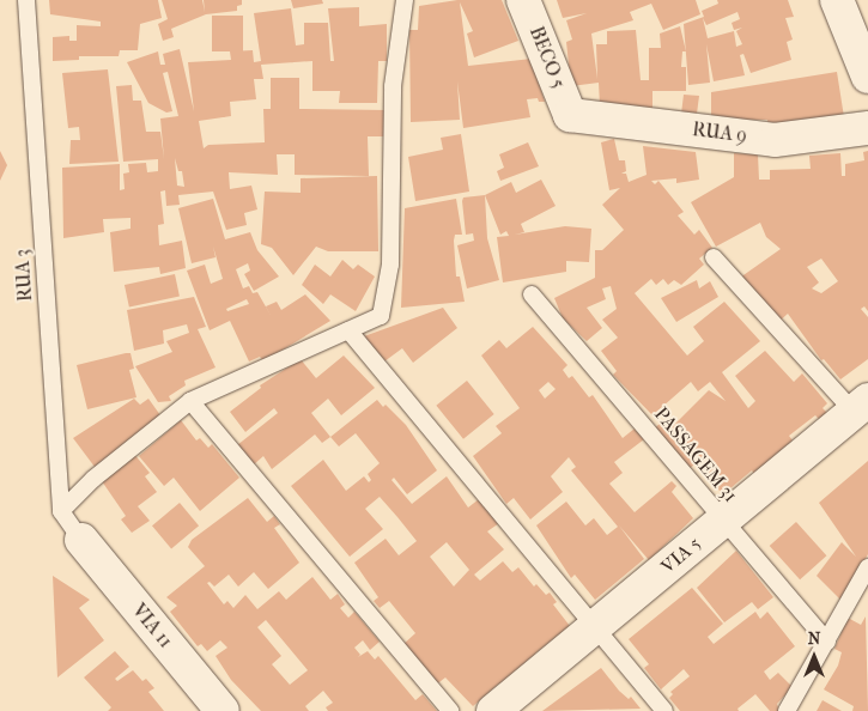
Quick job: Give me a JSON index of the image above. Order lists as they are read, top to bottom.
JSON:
{
  "streets": {
    "street": [
      "BECO 5",
      "RUA 9",
      "VIA 5",
      "VIA 11"
    ],
    "lane": ["RUA 3", "PASSAGEM 31"]
  },
  "crossings": [
    ["BECO 5", "RUA 9"],
    ["PASSAGEM 31", "VIA 5"]
  ],
  "north": "top"
}
